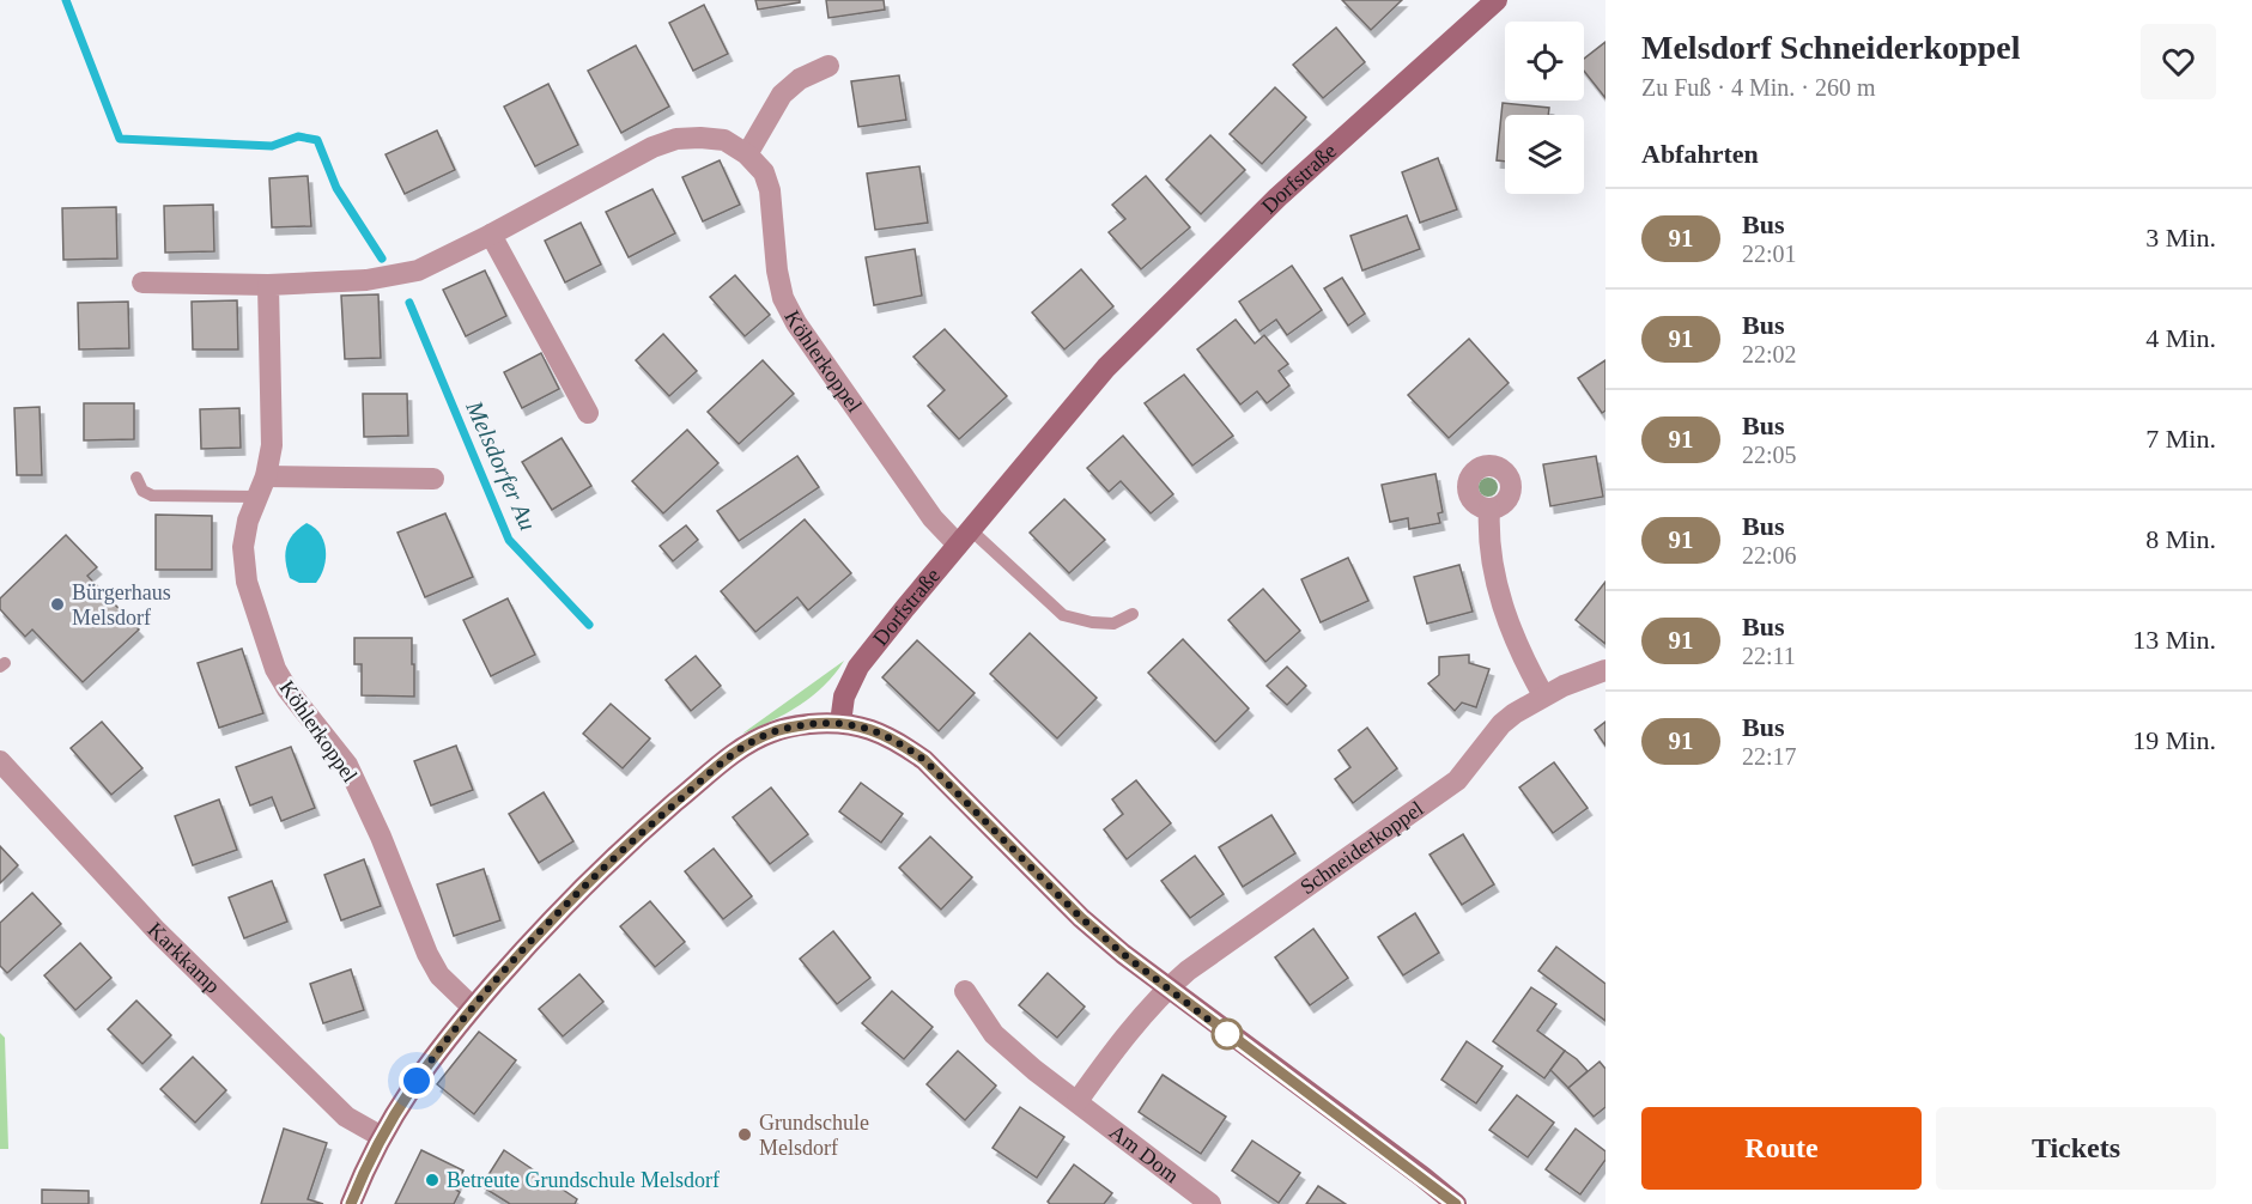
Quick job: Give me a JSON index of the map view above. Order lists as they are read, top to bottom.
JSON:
{
  "streets": {
    "street": [
      "Dorfstraße",
      "Köhlerkoppel",
      "Schneiderkoppel",
      "Karkkamp",
      "Am Dom"
    ]
  },
  "crossings": [
    ["Dorfstraße", "Köhlerkoppel"]
  ],
  "water": ["Melsdorfer Au"],
  "places": ["Bürgerhaus Melsdorf", "Grundschule Melsdorf", "Betreute Grundschule Melsdorf"],
  "lines": ["bus line 91"],
  "page": {
    "heading": [
      ["Melsdorf Schneiderkoppel", "Zu Fuß · 4 Min. · 260 m"],
      "Abfahrten"
    ],
    "list": [
      {
        "mark": "91",
        "name": "Bus",
        "note": "22:01",
        "value": "3 Min."
      },
      {
        "mark": "91",
        "name": "Bus",
        "note": "22:02",
        "value": "4 Min."
      },
      {
        "mark": "91",
        "name": "Bus",
        "note": "22:05",
        "value": "7 Min."
      },
      {
        "mark": "91",
        "name": "Bus",
        "note": "22:06",
        "value": "8 Min."
      },
      {
        "mark": "91",
        "name": "Bus",
        "note": "22:11",
        "value": "13 Min."
      },
      {
        "mark": "91",
        "name": "Bus",
        "note": "22:17",
        "value": "19 Min."
      }
    ],
    "buttons": ["Route", "Tickets"]
  }
}
